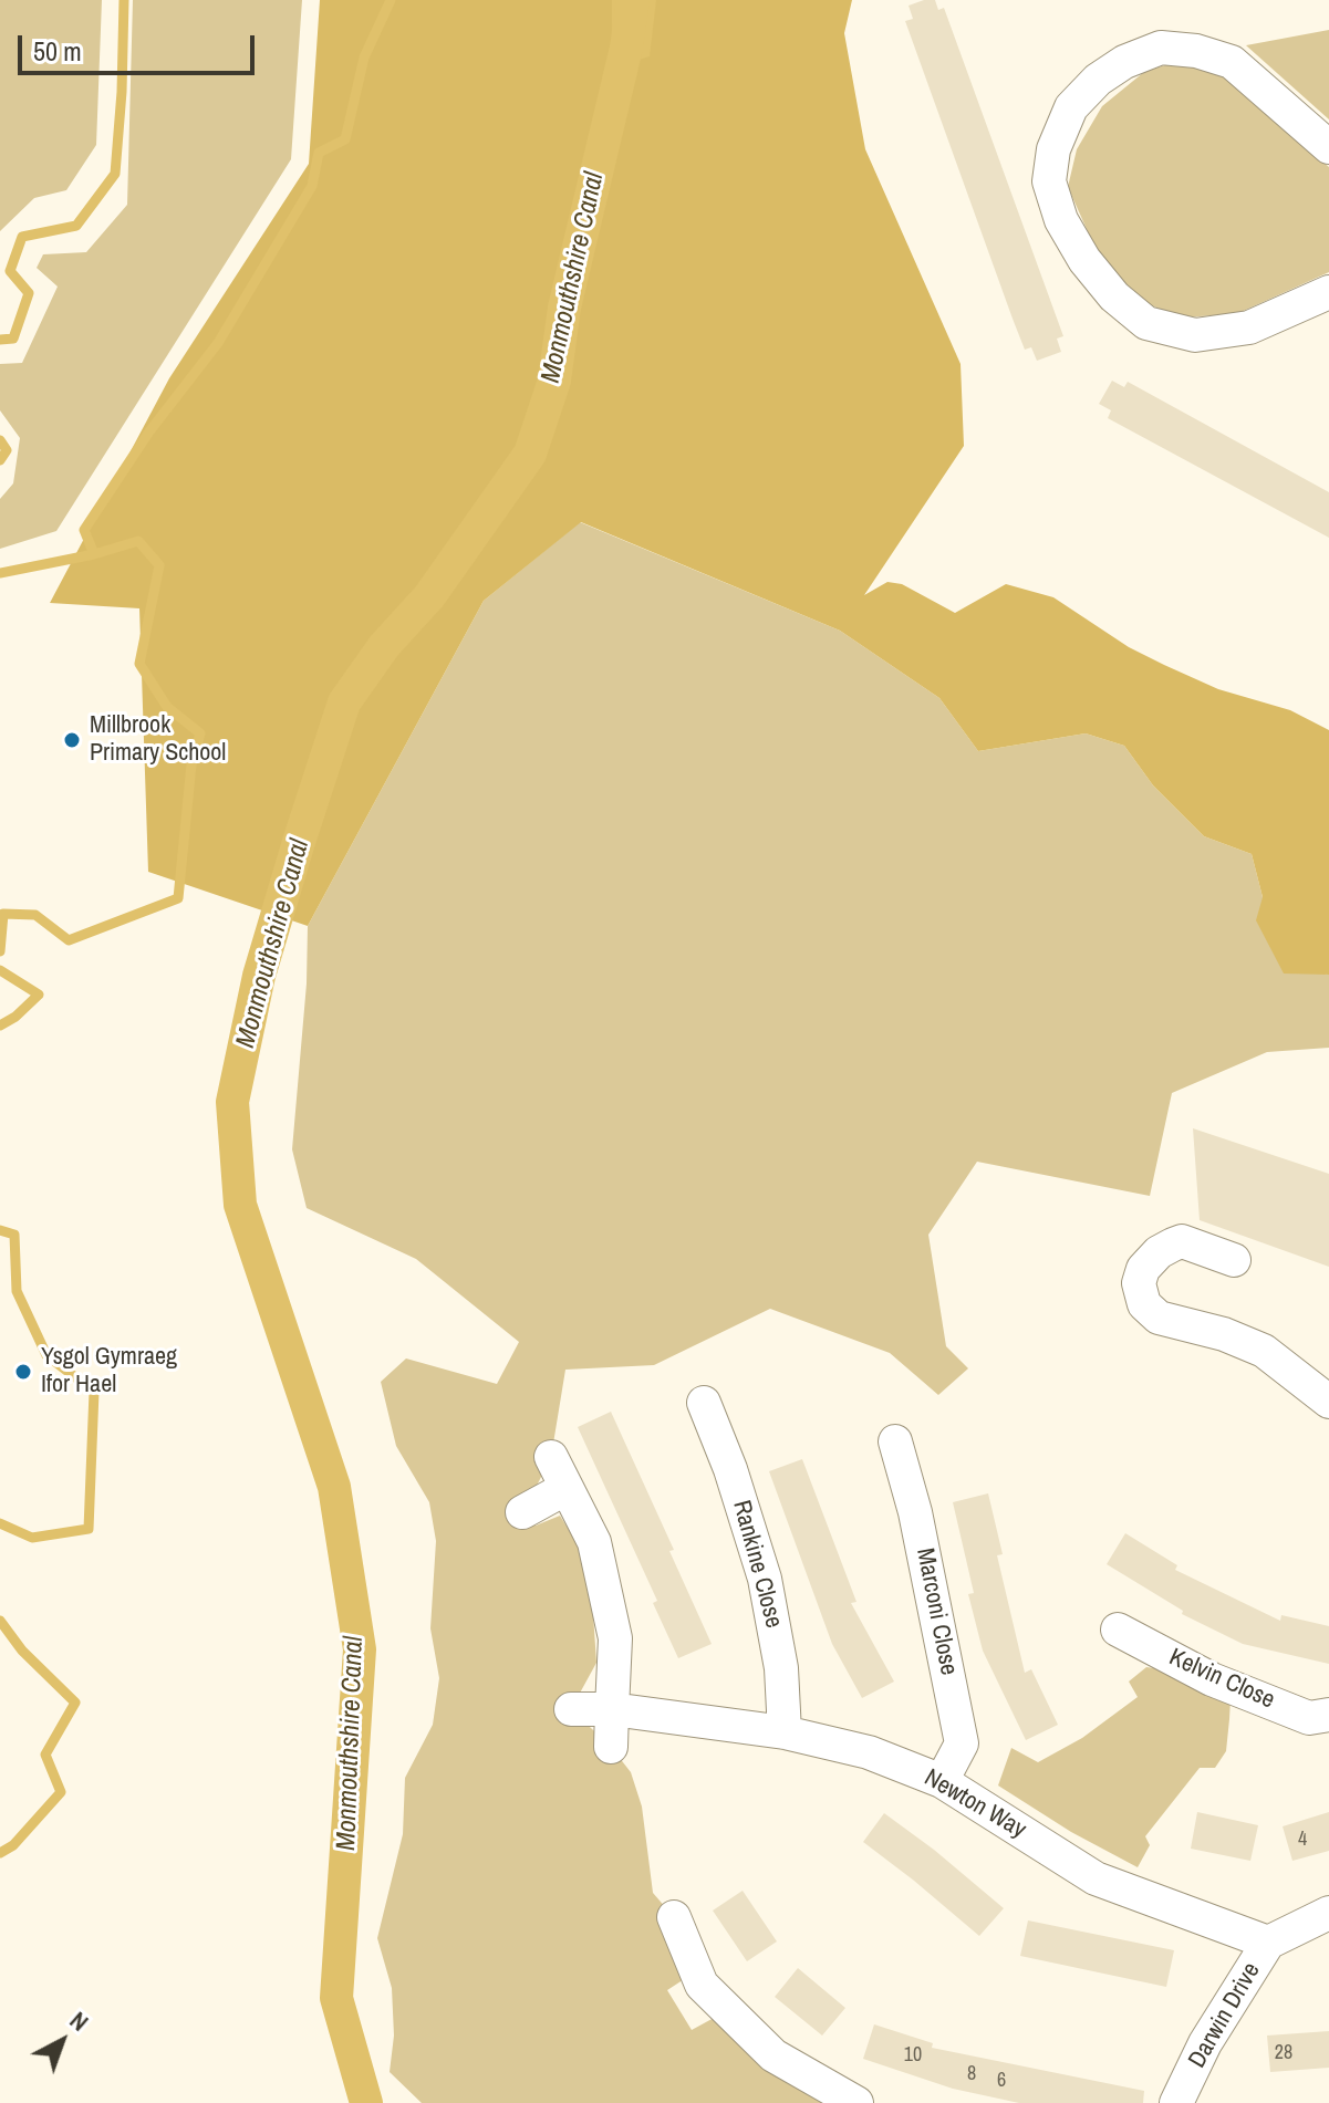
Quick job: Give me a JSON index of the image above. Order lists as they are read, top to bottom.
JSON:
{
  "streets": {
    "street": [
      "Rankine Close",
      "Marconi Close",
      "Kelvin Close",
      "Newton Way",
      "Darwin Drive"
    ]
  },
  "crossings": [
    ["Rankine Close", "Newton Way"],
    ["Marconi Close", "Newton Way"],
    ["Newton Way", "Darwin Drive"]
  ],
  "water": ["Monmouthshire Canal"],
  "places": ["Millbrook Primary School", "Ysgol Gymraeg Ifor Hael"],
  "house_numbers": [
    "4",
    "28",
    "10",
    "8",
    "6"
  ],
  "scale_bar": "50 m",
  "north": "top right"
}
